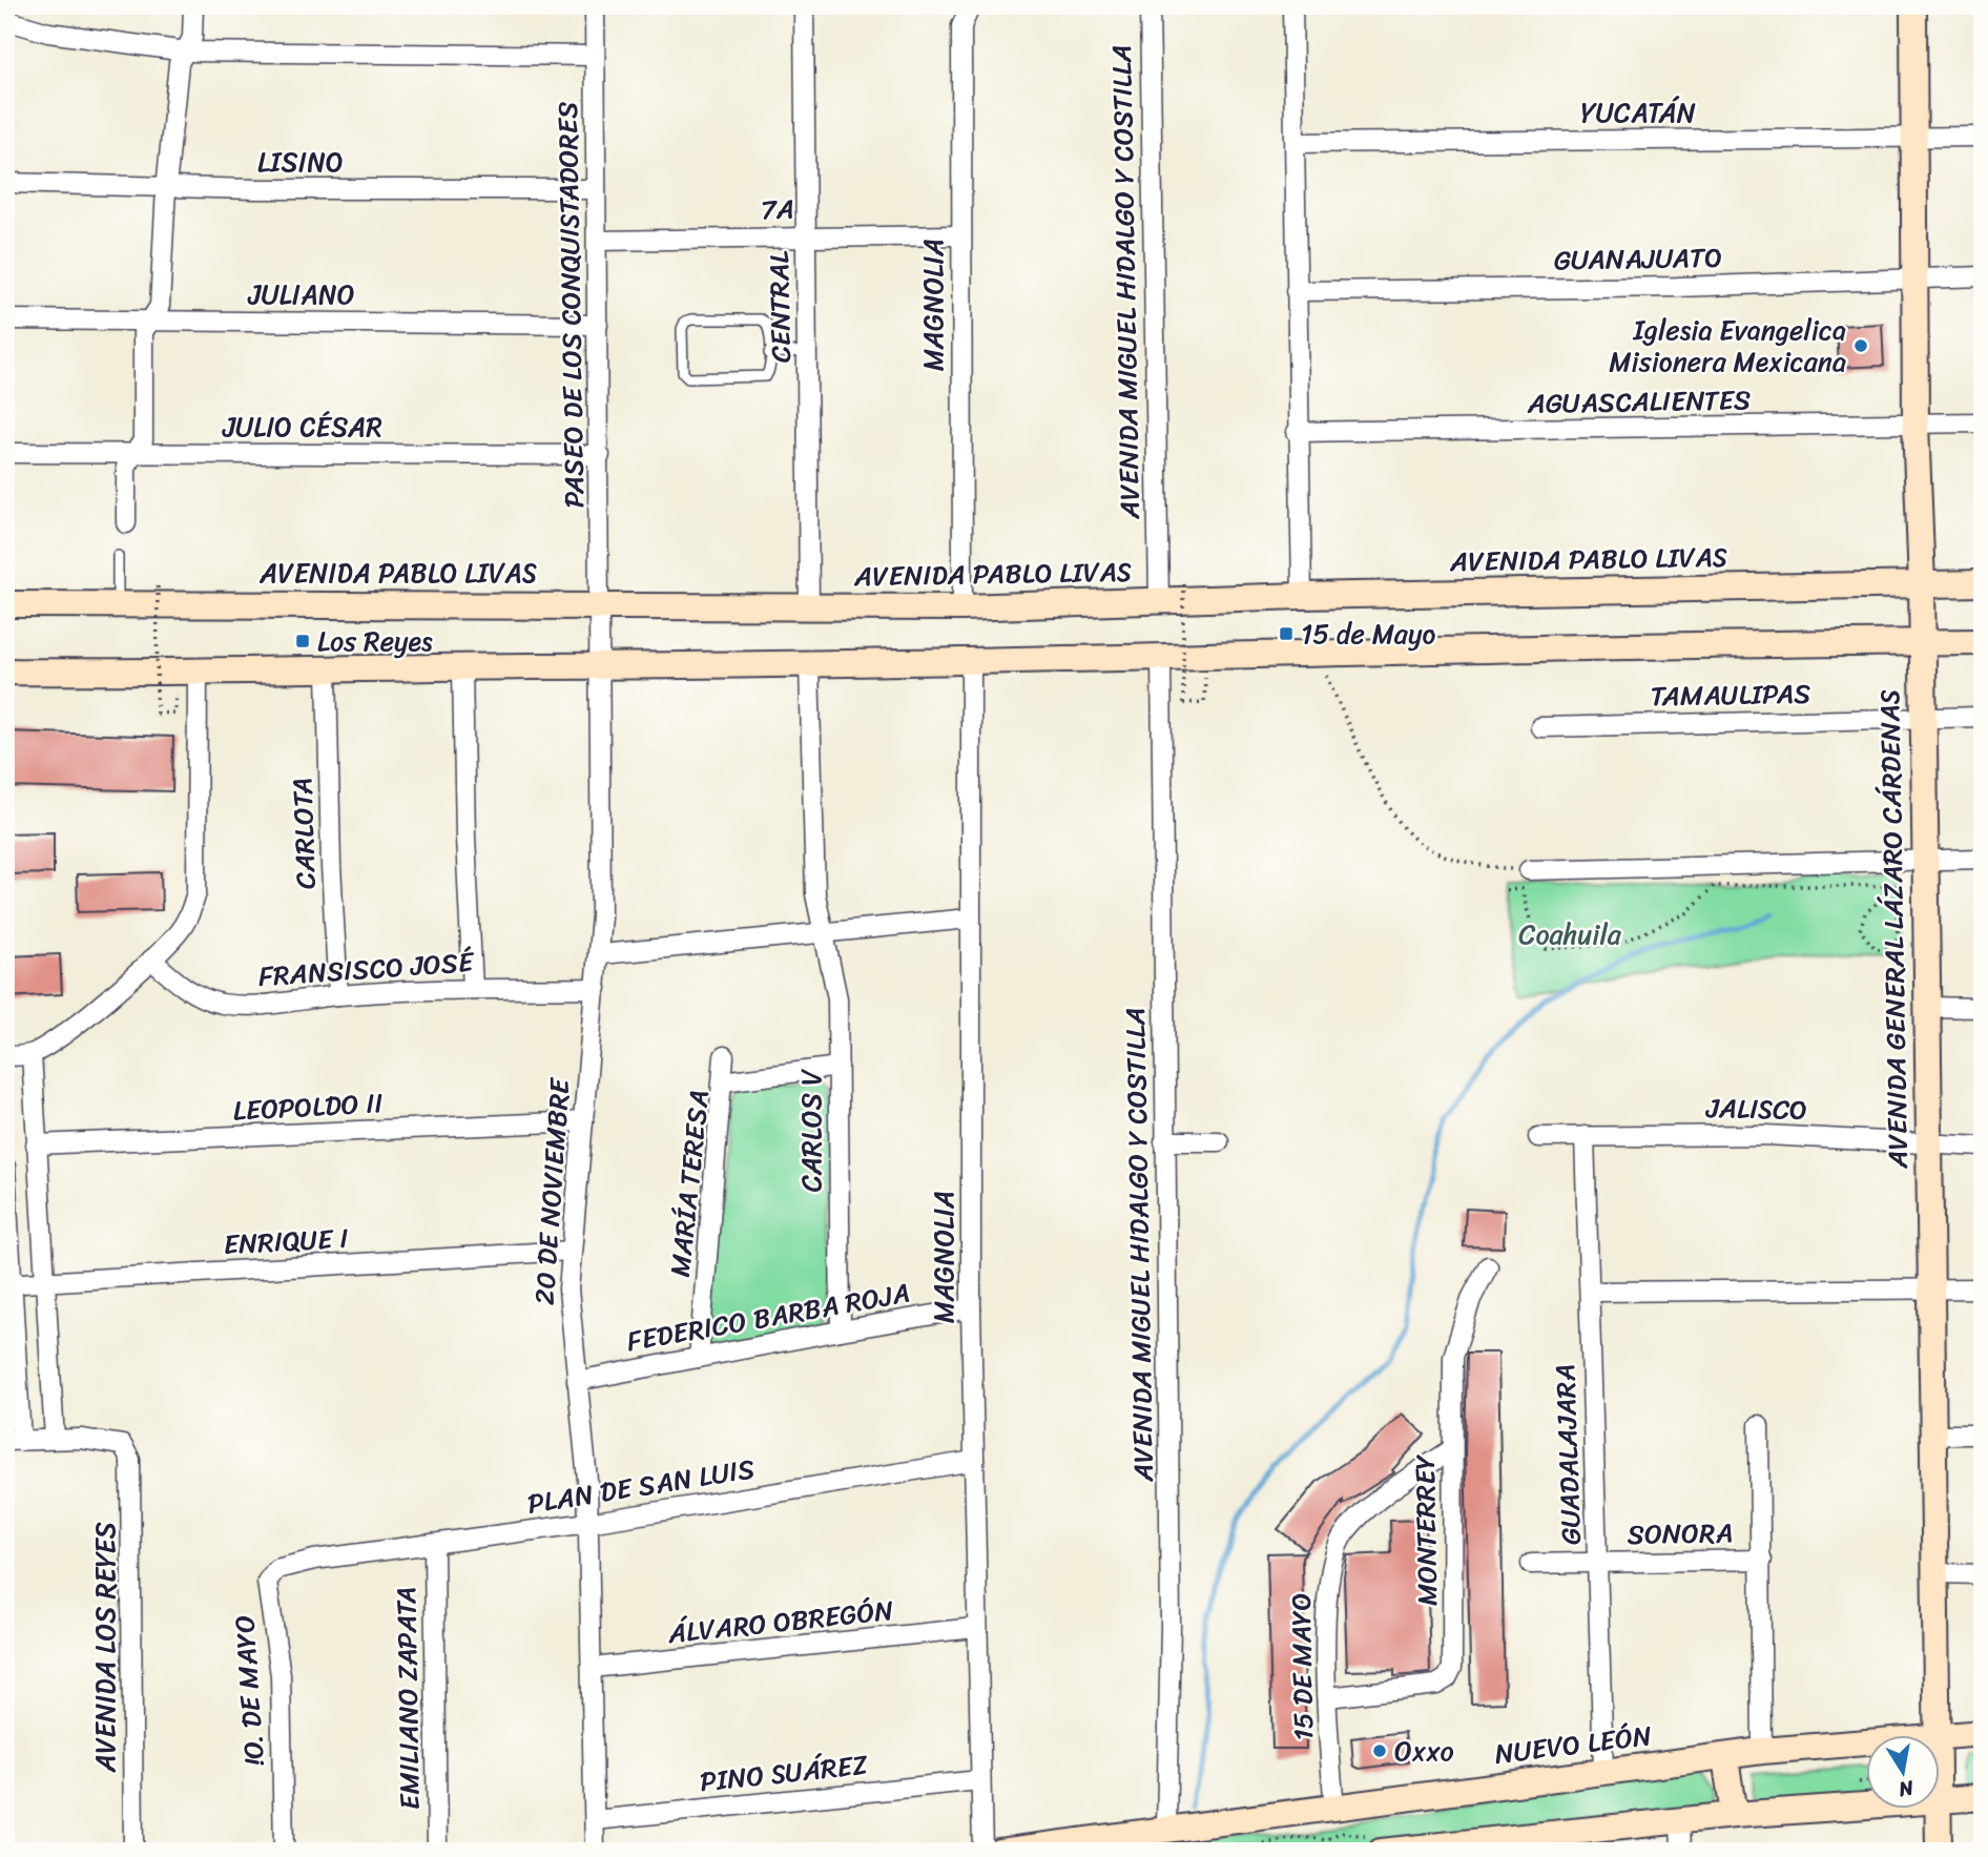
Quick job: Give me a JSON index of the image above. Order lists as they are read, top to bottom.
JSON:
{
  "streets": {
    "main road": ["AVENIDA PABLO LIVAS", "AVENIDA GENERAL LÁZARO CÁRDENAS", "NUEVO LEÓN"],
    "street": [
      "YUCATÁN",
      "LISINO",
      "7A",
      "GUANAJUATO",
      "AVENIDA MIGUEL HIDALGO Y COSTILLA",
      "JULIANO",
      "PASEO DE LOS CONQUISTADORES",
      "MAGNOLIA",
      "CENTRAL",
      "AGUASCALIENTES",
      "JULIO CÉSAR",
      "TAMAULIPAS",
      "CARLOTA",
      "FRANSISCO JOSÉ",
      "LEOPOLDO II",
      "JALISCO",
      "CARLOS V",
      "MARÍA TERESA",
      "20 DE NOVIEMBRE",
      "ENRIQUE I",
      "FEDERICO BARBA ROJA",
      "GUADALAJARA",
      "PLAN DE SAN LUIS",
      "MONTERREY",
      "SONORA",
      "ÁLVARO OBREGÓN",
      "AVENIDA LOS REYES",
      "15 DE MAYO",
      "!O. DE MAYO",
      "EMILIANO ZAPATA",
      "PINO SUÁREZ"
    ]
  },
  "crossings": [
    ["YUCATÁN", "AVENIDA GENERAL LÁZARO CÁRDENAS"],
    ["LISINO", "PASEO DE LOS CONQUISTADORES"],
    ["7A", "PASEO DE LOS CONQUISTADORES"],
    ["7A", "MAGNOLIA"],
    ["7A", "CENTRAL"],
    ["GUANAJUATO", "AVENIDA GENERAL LÁZARO CÁRDENAS"],
    ["AVENIDA MIGUEL HIDALGO Y COSTILLA", "AVENIDA PABLO LIVAS"],
    ["AVENIDA MIGUEL HIDALGO Y COSTILLA", "NUEVO LEÓN"],
    ["JULIANO", "PASEO DE LOS CONQUISTADORES"],
    ["PASEO DE LOS CONQUISTADORES", "JULIO CÉSAR"],
    ["PASEO DE LOS CONQUISTADORES", "AVENIDA PABLO LIVAS"],
    ["PASEO DE LOS CONQUISTADORES", "20 DE NOVIEMBRE"],
    ["MAGNOLIA", "AVENIDA PABLO LIVAS"],
    ["MAGNOLIA", "FEDERICO BARBA ROJA"],
    ["MAGNOLIA", "PLAN DE SAN LUIS"],
    ["MAGNOLIA", "ÁLVARO OBREGÓN"],
    ["MAGNOLIA", "PINO SUÁREZ"],
    ["CENTRAL", "AVENIDA PABLO LIVAS"],
    ["AGUASCALIENTES", "AVENIDA GENERAL LÁZARO CÁRDENAS"],
    ["AVENIDA PABLO LIVAS", "AVENIDA GENERAL LÁZARO CÁRDENAS"],
    ["TAMAULIPAS", "AVENIDA GENERAL LÁZARO CÁRDENAS"],
    ["CARLOTA", "FRANSISCO JOSÉ"],
    ["AVENIDA GENERAL LÁZARO CÁRDENAS", "JALISCO"],
    ["FRANSISCO JOSÉ", "20 DE NOVIEMBRE"],
    ["LEOPOLDO II", "20 DE NOVIEMBRE"],
    ["JALISCO", "GUADALAJARA"],
    ["CARLOS V", "MARÍA TERESA"],
    ["CARLOS V", "FEDERICO BARBA ROJA"],
    ["MARÍA TERESA", "FEDERICO BARBA ROJA"],
    ["20 DE NOVIEMBRE", "ENRIQUE I"],
    ["20 DE NOVIEMBRE", "FEDERICO BARBA ROJA"],
    ["20 DE NOVIEMBRE", "PLAN DE SAN LUIS"],
    ["20 DE NOVIEMBRE", "ÁLVARO OBREGÓN"],
    ["20 DE NOVIEMBRE", "PINO SUÁREZ"],
    ["GUADALAJARA", "SONORA"],
    ["GUADALAJARA", "NUEVO LEÓN"],
    ["PLAN DE SAN LUIS", "!O. DE MAYO"],
    ["PLAN DE SAN LUIS", "EMILIANO ZAPATA"],
    ["MONTERREY", "15 DE MAYO"],
    ["15 DE MAYO", "NUEVO LEÓN"]
  ],
  "parks": ["Coahuila"],
  "places": {
    "other": ["Iglesia Evangelica Misionera Mexicana", "Oxxo"],
    "transit": ["15 de Mayo", "Los Reyes"]
  },
  "north": "bottom"
}
